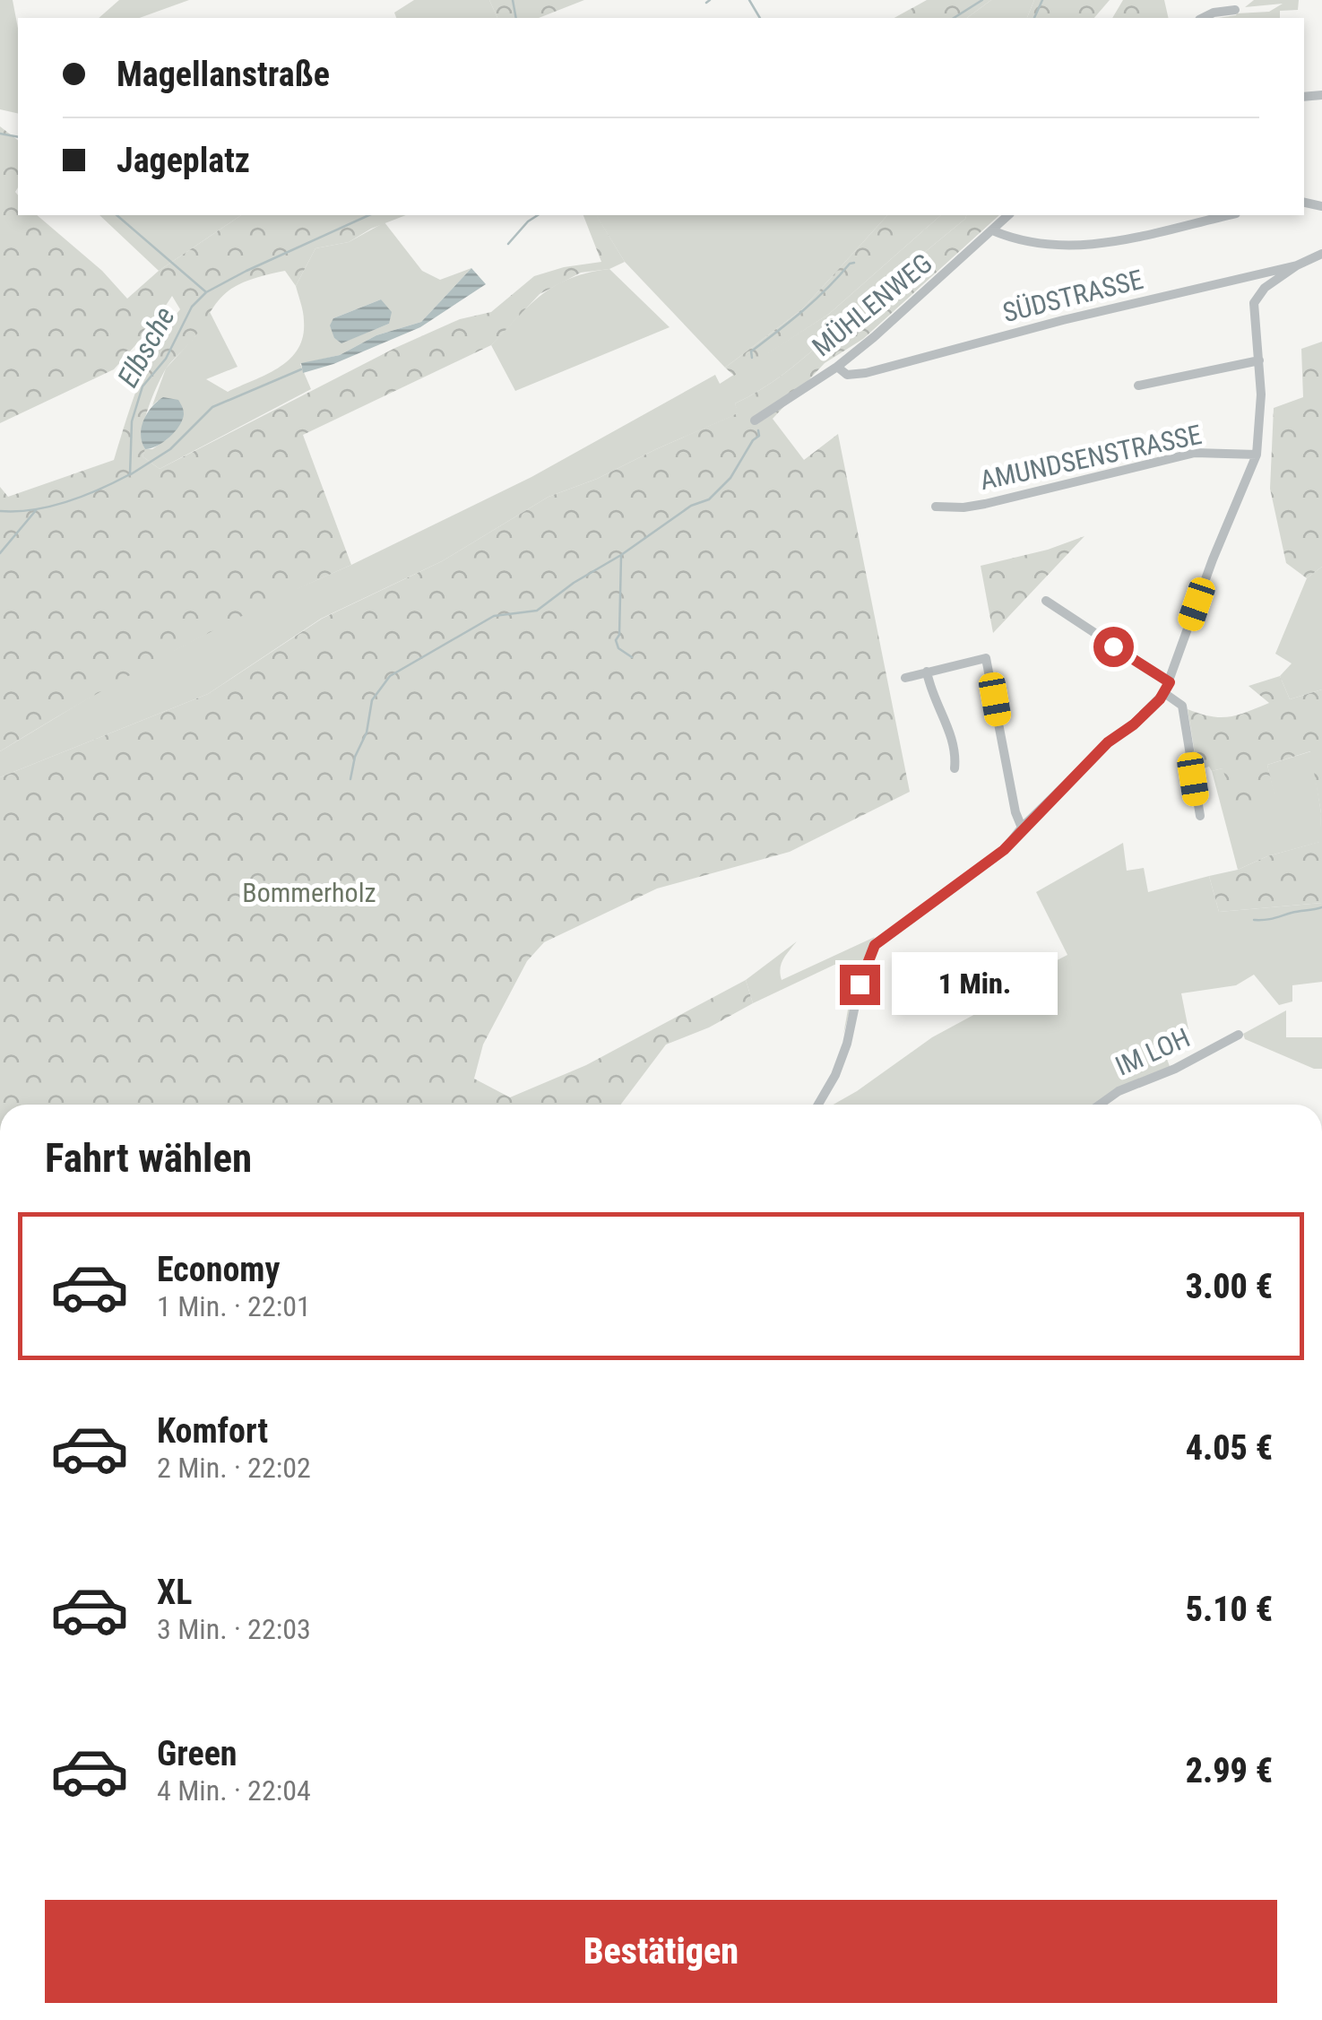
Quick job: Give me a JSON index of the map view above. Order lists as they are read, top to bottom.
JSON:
{
  "streets": {
    "street": [
      "SÜDSTRASSE",
      "MÜHLENWEG",
      "AMUNDSENSTRASSE",
      "IM LOH"
    ]
  },
  "crossings": [
    ["SÜDSTRASSE", "MÜHLENWEG"]
  ],
  "water": ["Elbsche"],
  "parks": ["Bommerholz"],
  "page": {
    "banner": ["Magellanstraße", "Jageplatz"],
    "bubble": "1 Min.",
    "heading": "Fahrt wählen",
    "list": [
      {
        "name": "Economy",
        "note": "1 Min. · 22:01",
        "value": "3.00 €"
      },
      {
        "name": "Komfort",
        "note": "2 Min. · 22:02",
        "value": "4.05 €"
      },
      {
        "name": "XL",
        "note": "3 Min. · 22:03",
        "value": "5.10 €"
      },
      {
        "name": "Green",
        "note": "4 Min. · 22:04",
        "value": "2.99 €"
      }
    ],
    "buttons": "Bestätigen"
  }
}
